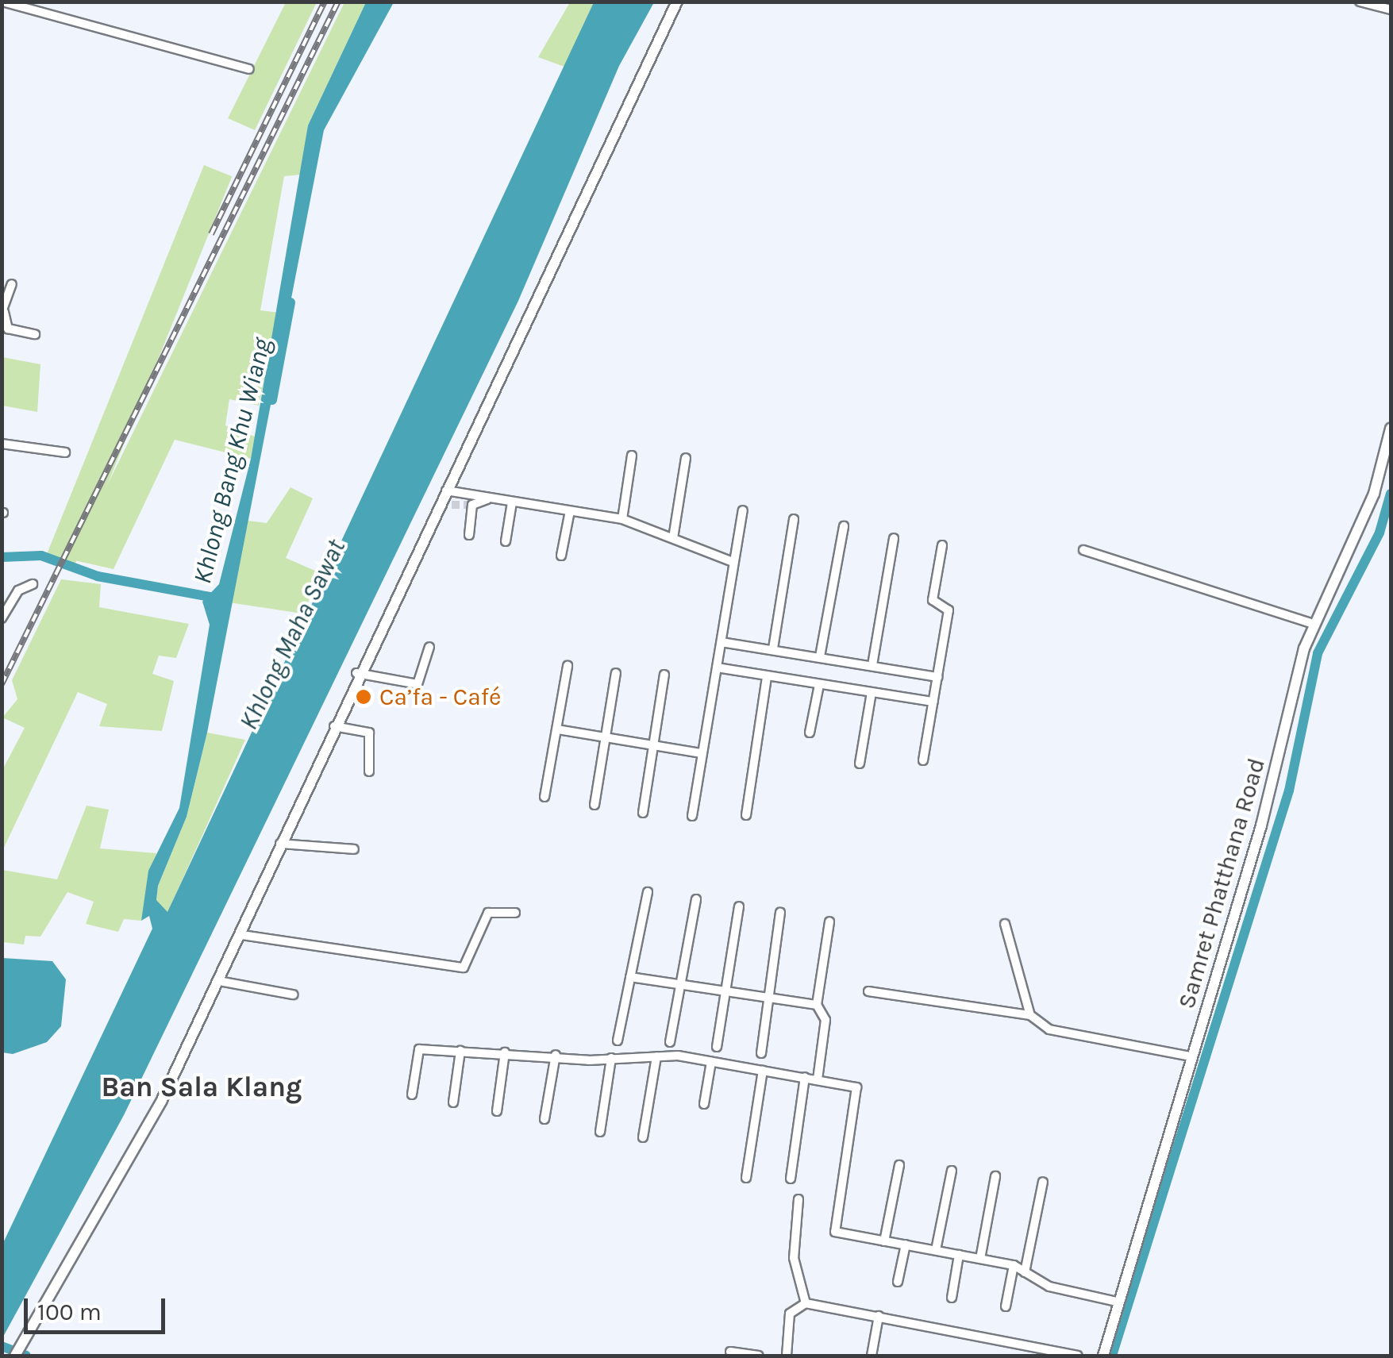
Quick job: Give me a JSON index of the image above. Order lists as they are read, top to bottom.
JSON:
{
  "streets": {
    "street": ["Samret Phatthana Road"]
  },
  "districts": ["Ban Sala Klang"],
  "water": ["Khlong Bang Khu Wiang", "Khlong Maha Sawat"],
  "places": ["Ca’fa - Café"],
  "scale_bar": "100 m"
}
